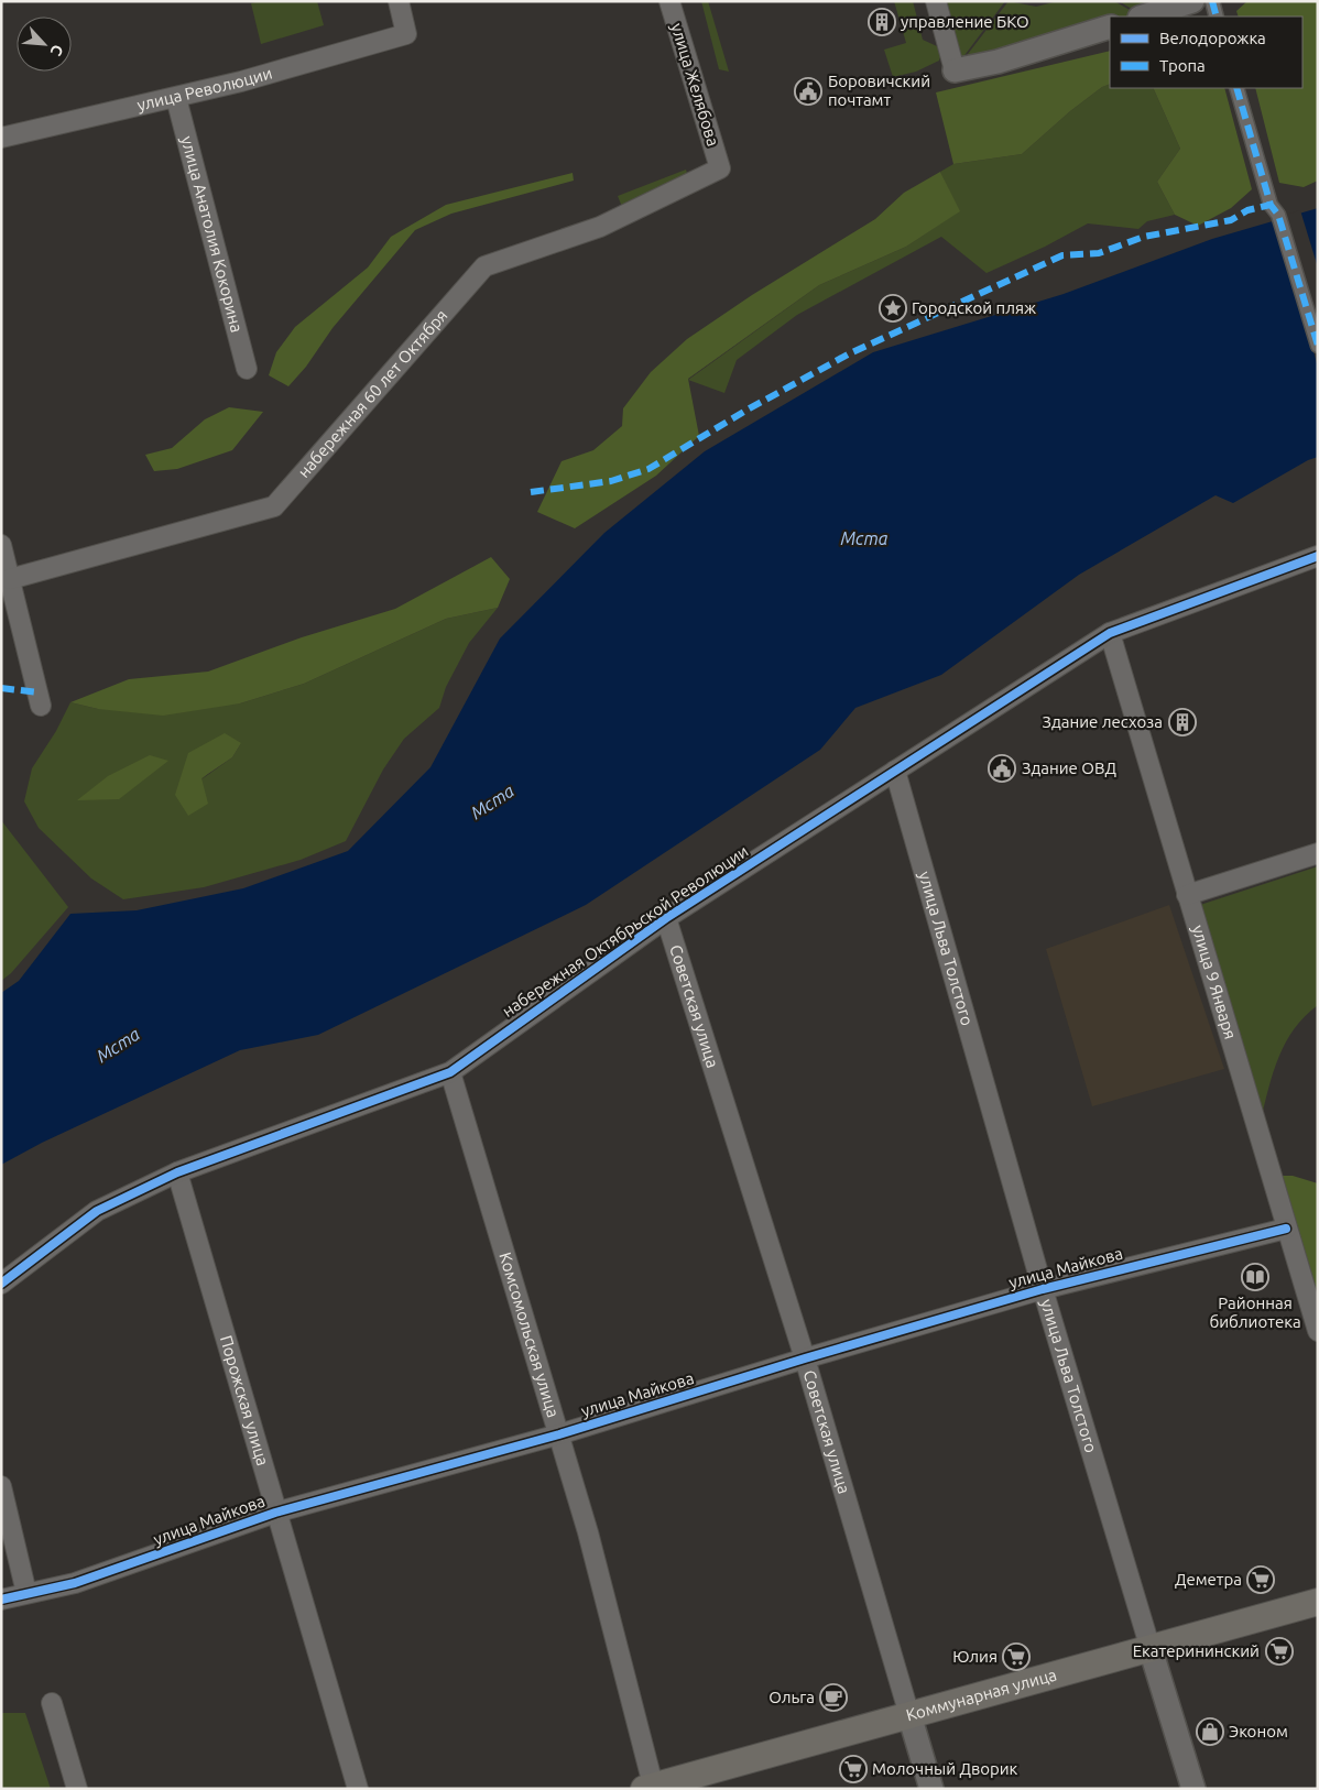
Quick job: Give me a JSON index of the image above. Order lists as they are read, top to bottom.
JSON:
{
  "streets": {
    "main road": ["Коммунарная улица"],
    "street": [
      "улица Желябова",
      "улица Революции",
      "улица Анатолия Кокорина",
      "набережная 60 лет Октября",
      "набережная Октябрьской Революции",
      "улица Льва Толстого",
      "улица 9 Января",
      "Советская улица",
      "улица Майкова",
      "Комсомольская улица",
      "Порожская улица"
    ]
  },
  "crossings": [
    ["улица Желябова", "набережная 60 лет Октября"],
    ["улица Революции", "улица Анатолия Кокорина"],
    ["набережная Октябрьской Революции", "улица Льва Толстого"],
    ["набережная Октябрьской Революции", "улица 9 Января"],
    ["набережная Октябрьской Революции", "Советская улица"],
    ["набережная Октябрьской Революции", "Комсомольская улица"],
    ["набережная Октябрьской Революции", "Порожская улица"],
    ["улица Льва Толстого", "улица Майкова"],
    ["улица Льва Толстого", "Коммунарная улица"],
    ["улица 9 Января", "улица Майкова"],
    ["Советская улица", "улица Майкова"],
    ["Советская улица", "Коммунарная улица"],
    ["улица Майкова", "Комсомольская улица"],
    ["улица Майкова", "Порожская улица"],
    ["Комсомольская улица", "Коммунарная улица"]
  ],
  "water": ["Мста"],
  "places": {
    "building": ["управление БКО", "Здание лесхоза"],
    "public building": ["Боровичский почтамт", "Здание ОВД"],
    "place": ["Городской пляж"],
    "library": ["Районная библиотека"],
    "supermarket": [
      "Деметра",
      "Екатерининский",
      "Юлия",
      "Молочный Дворик"
    ],
    "cafe": ["Ольга"],
    "shop": ["Эконом"]
  },
  "legend": ["Велодорожка", "Тропа"],
  "north": "bottom right"
}
